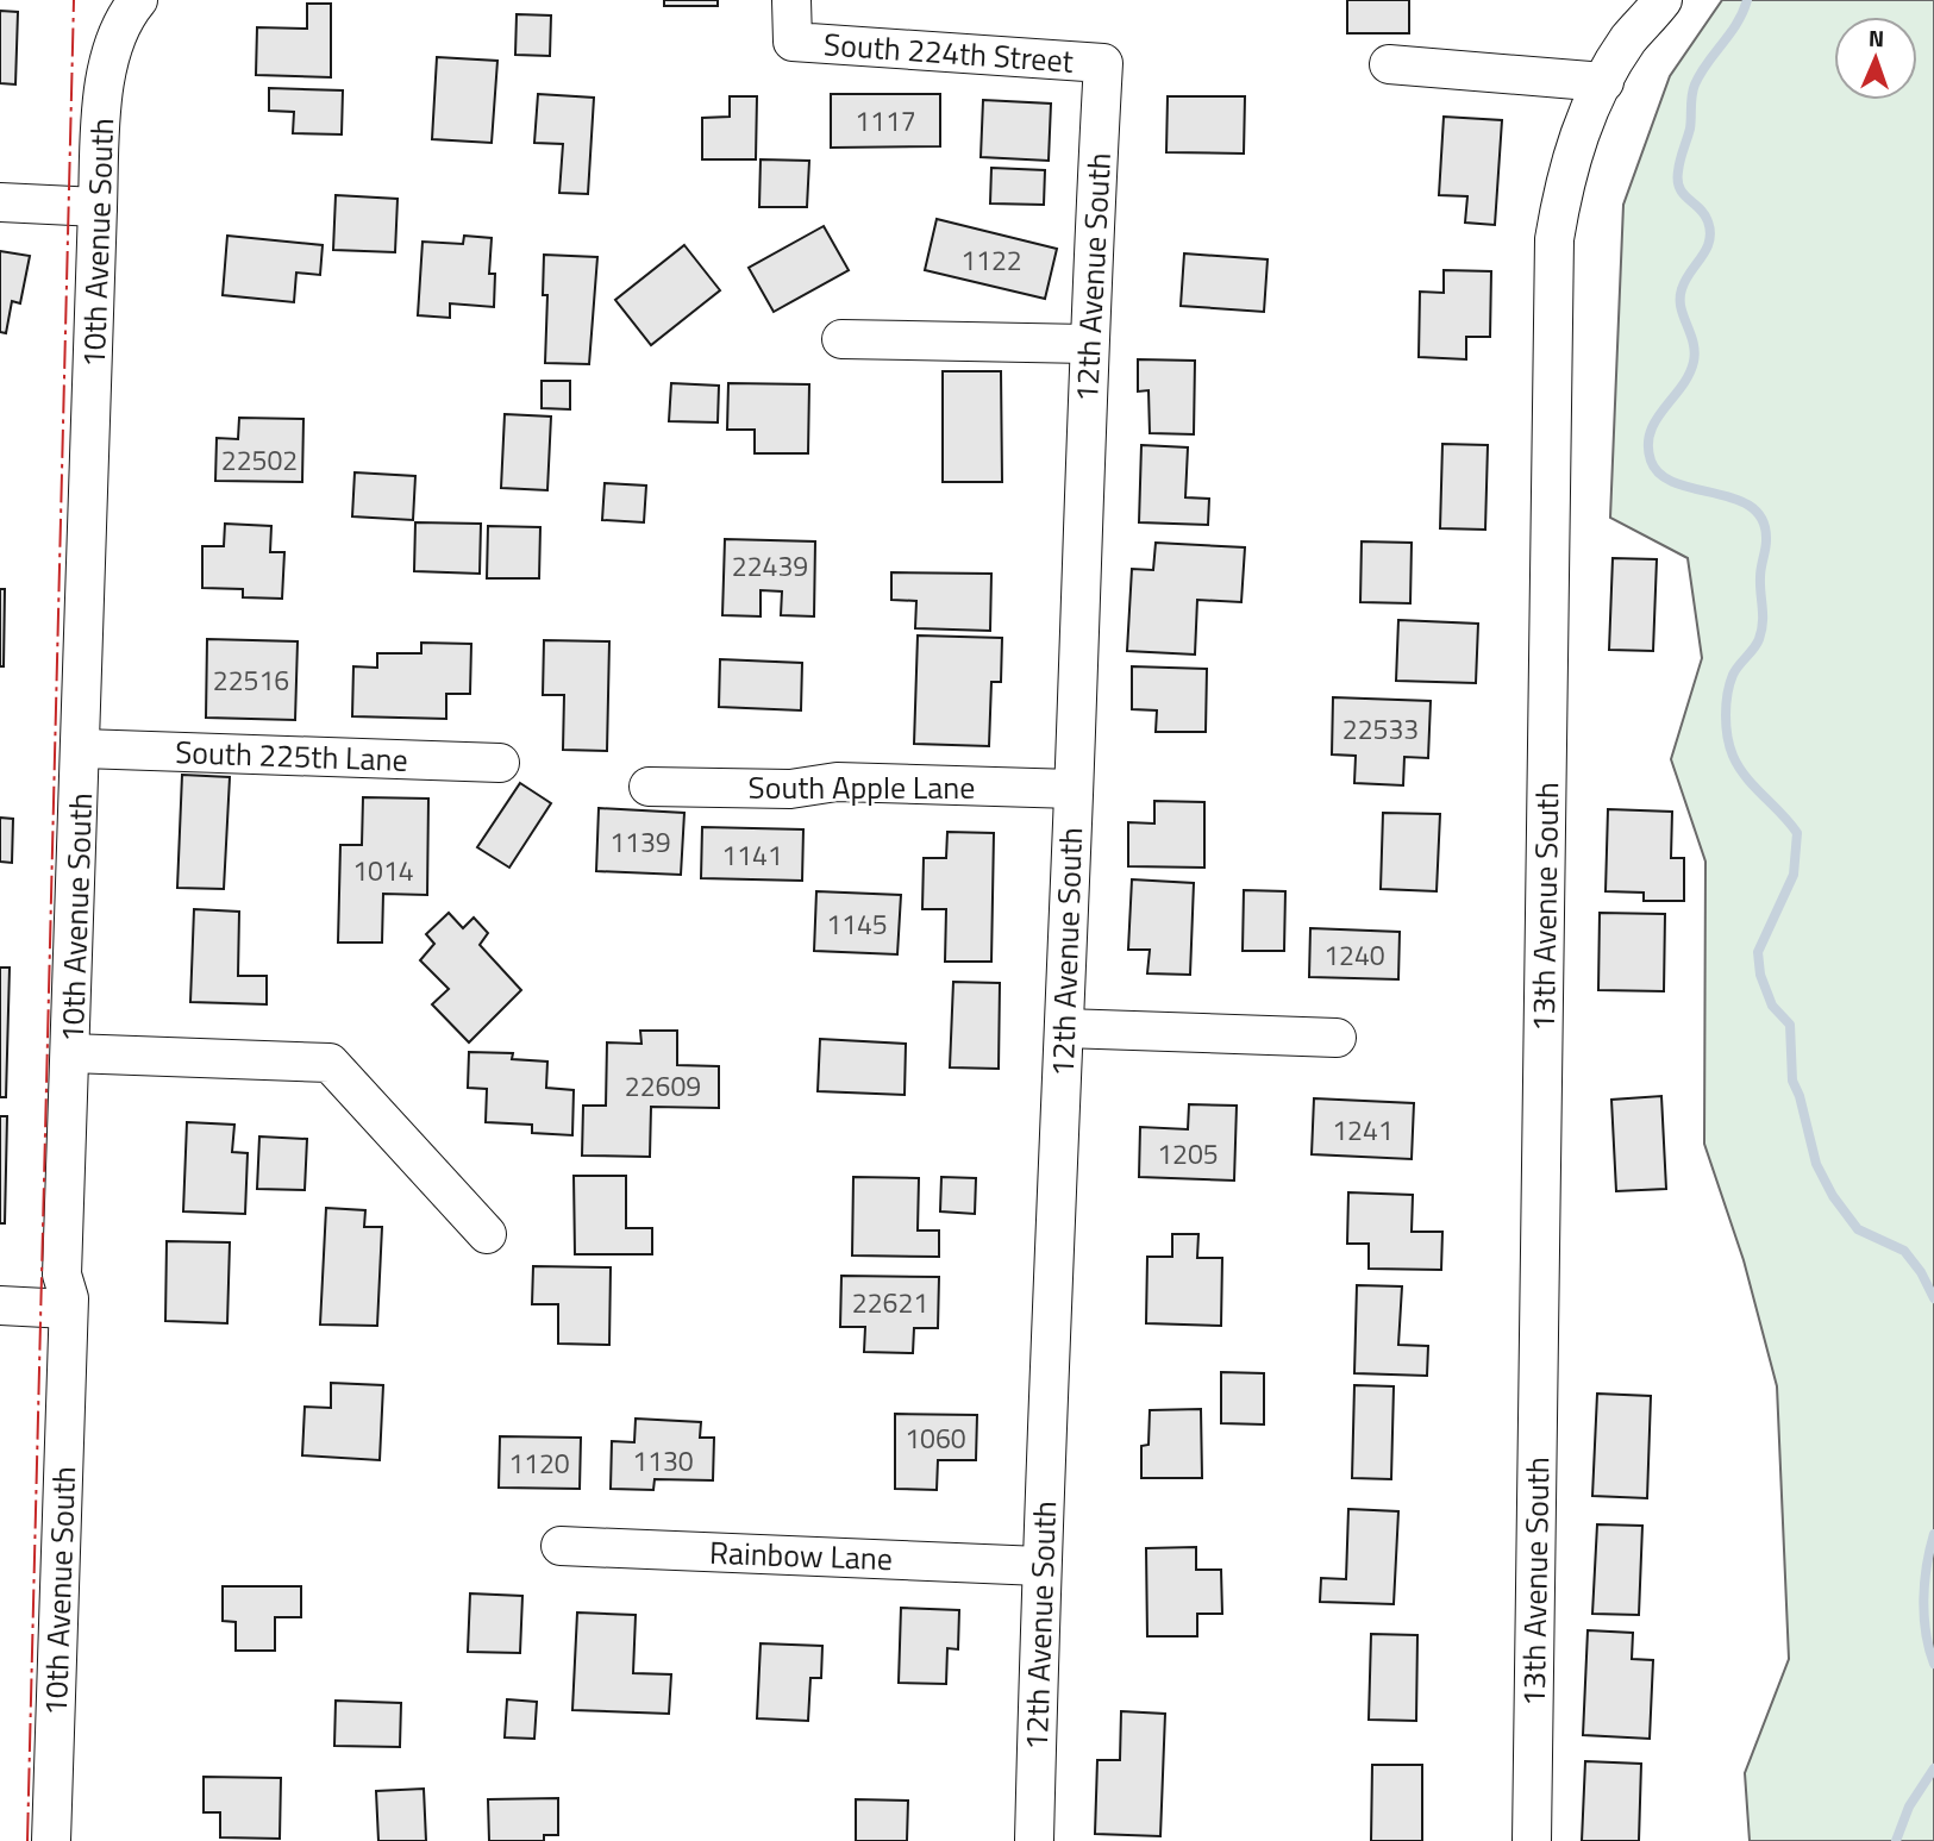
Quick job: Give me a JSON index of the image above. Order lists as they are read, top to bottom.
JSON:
{
  "streets": {
    "street": [
      "South 224th Street",
      "10th Avenue South",
      "12th Avenue South",
      "South 225th Lane",
      "South Apple Lane",
      "13th Avenue South",
      "Rainbow Lane"
    ]
  },
  "crossings": [
    ["South 224th Street", "12th Avenue South"],
    ["10th Avenue South", "South 225th Lane"],
    ["12th Avenue South", "South Apple Lane"],
    ["12th Avenue South", "Rainbow Lane"]
  ],
  "house_numbers": [
    "1117",
    "1122",
    "22502",
    "22439",
    "22516",
    "22533",
    "1139",
    "1141",
    "1014",
    "1145",
    "1240",
    "22609",
    "1241",
    "1205",
    "22621",
    "1060",
    "1130",
    "1120"
  ],
  "north": "top"
}
